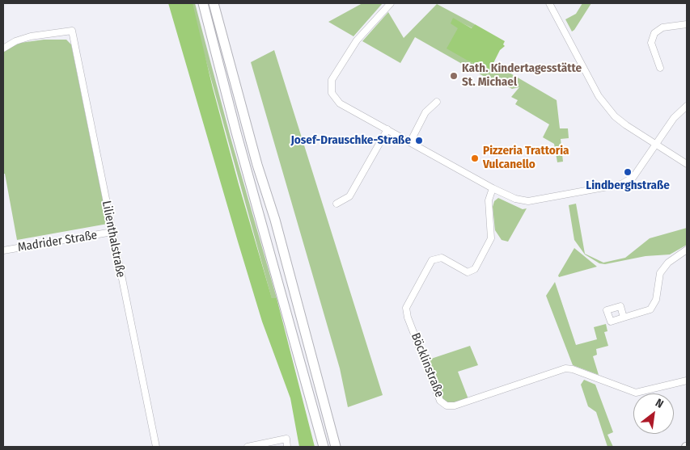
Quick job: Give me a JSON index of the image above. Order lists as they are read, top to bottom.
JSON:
{
  "streets": {
    "street": ["Lilienthalstraße", "Madrider Straße", "Böcklinstraße"]
  },
  "crossings": [
    ["Lilienthalstraße", "Madrider Straße"]
  ],
  "places": [
    "Kath. Kindertagesstätte St. Michael",
    "Josef-Drauschke-Straße",
    "Pizzeria Trattoria Vulcanello",
    "Lindberghstraße"
  ],
  "north": "top right"
}
